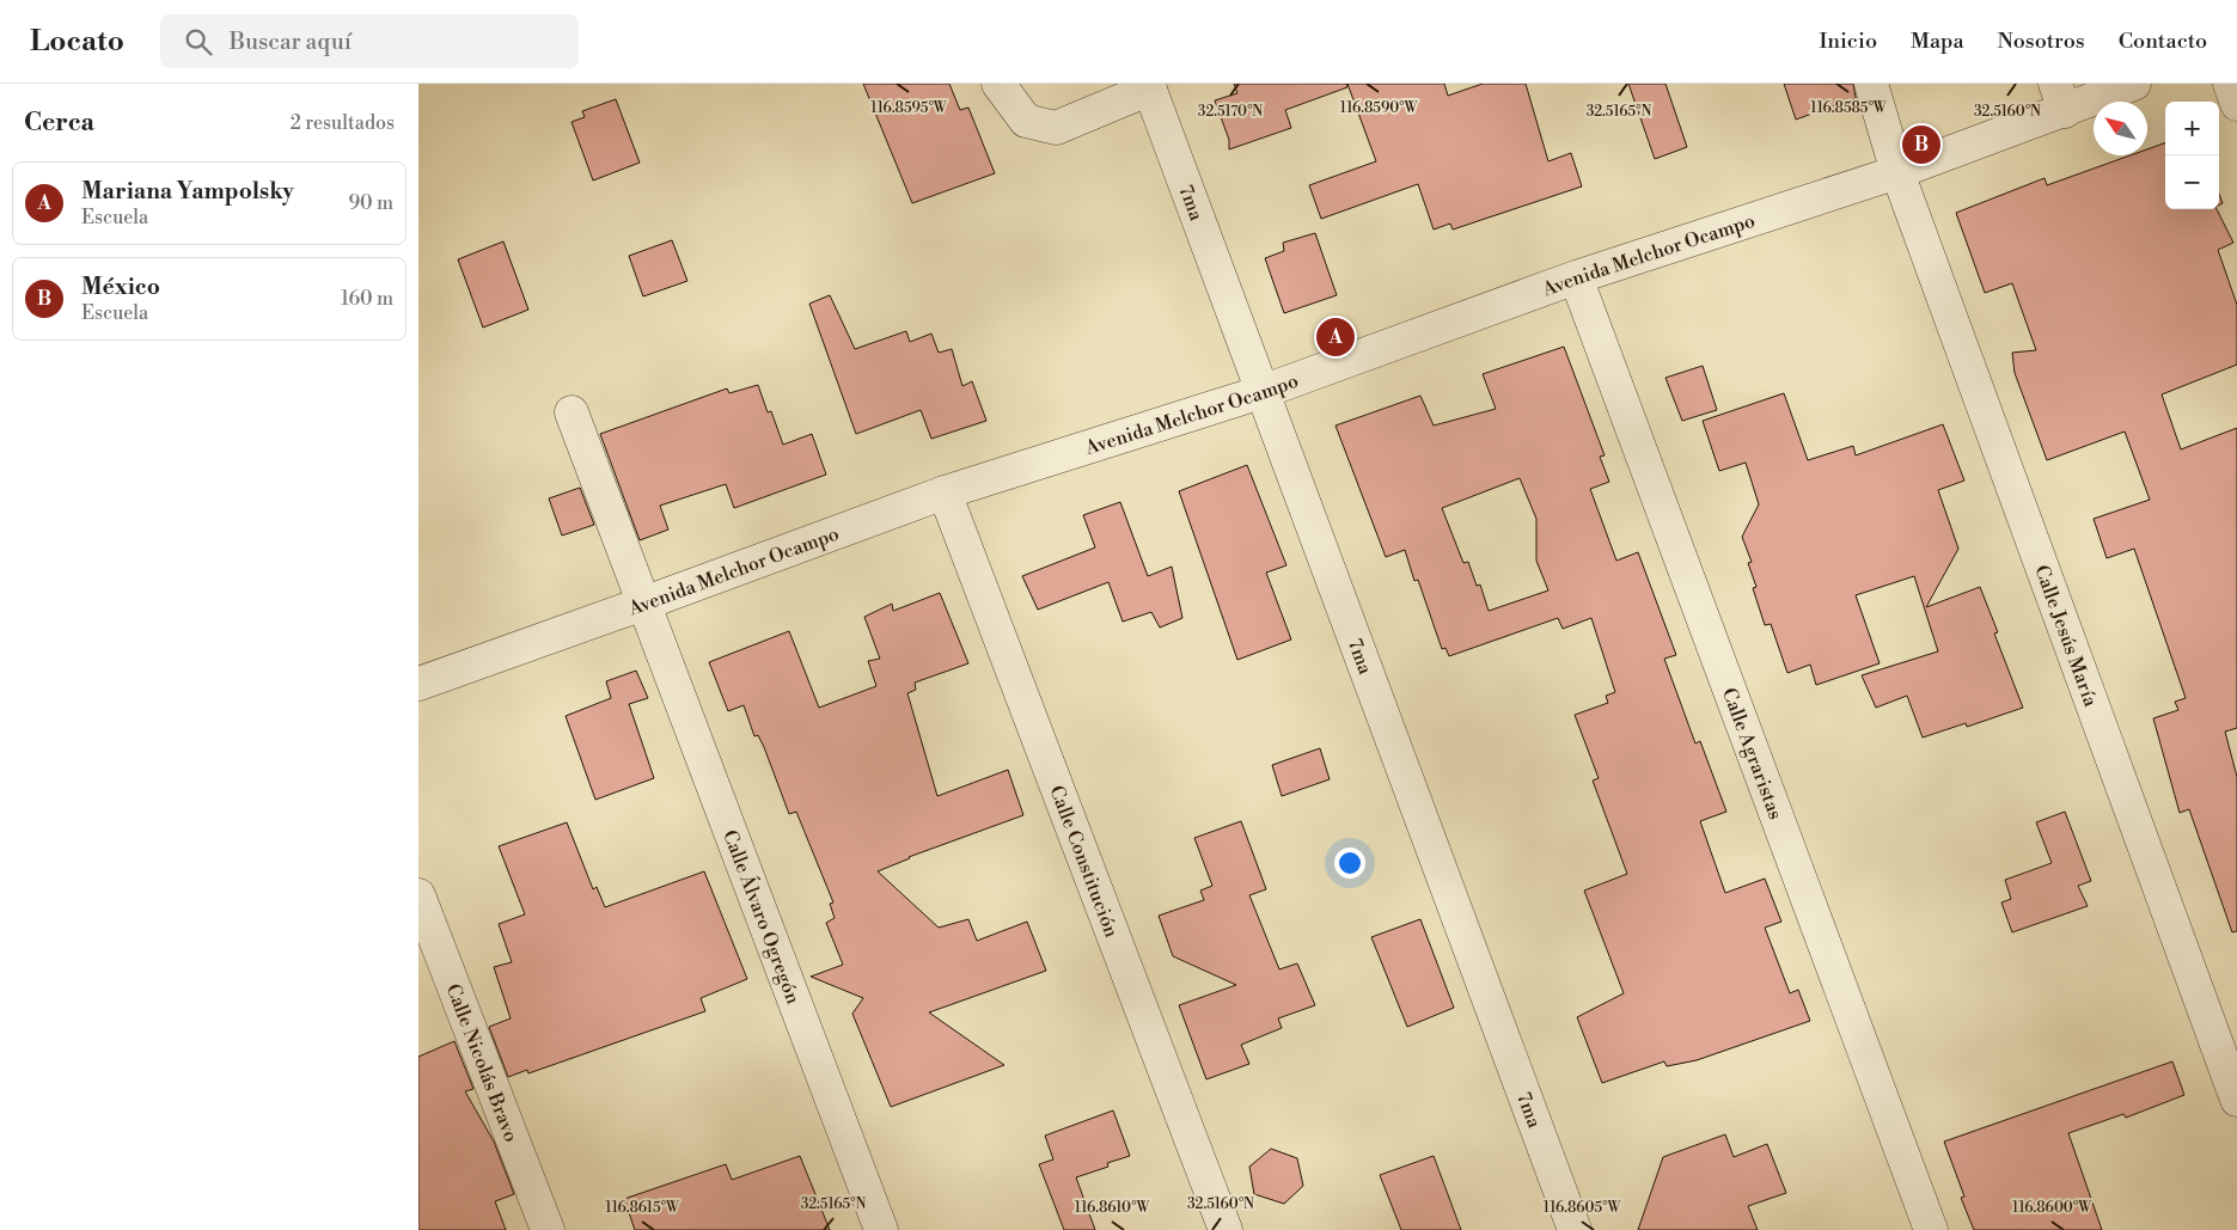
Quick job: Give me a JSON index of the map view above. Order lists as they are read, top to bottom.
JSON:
{
  "streets": {
    "street": [
      "7ma",
      "Avenida Melchor Ocampo",
      "Calle Jesús María",
      "Calle Agraristas",
      "Calle Constitución",
      "Calle Álvaro Ogregón",
      "Calle Nicolás Bravo"
    ]
  },
  "crossings": [
    ["7ma", "Avenida Melchor Ocampo"],
    ["Avenida Melchor Ocampo", "Calle Jesús María"],
    ["Avenida Melchor Ocampo", "Calle Agraristas"],
    ["Avenida Melchor Ocampo", "Calle Constitución"],
    ["Avenida Melchor Ocampo", "Calle Álvaro Ogregón"]
  ],
  "north": "top left",
  "page": {
    "header": "Locato",
    "search": "Buscar aquí",
    "nav": [
      "Inicio",
      "Mapa",
      "Nosotros",
      "Contacto"
    ],
    "heading": ["Cerca", "2 resultados"],
    "map_buttons": ["+", "−"],
    "pins": ["B", "A"],
    "list": [
      {
        "mark": "A",
        "name": "Mariana Yampolsky",
        "note": "Escuela",
        "value": "90 m"
      },
      {
        "mark": "B",
        "name": "México",
        "note": "Escuela",
        "value": "160 m"
      }
    ]
  },
  "coordinates": [
    "116.8590°W",
    "116.8585°W",
    "116.8595°W",
    "32.5170°N",
    "32.5165°N",
    "32.5160°N",
    "116.8615°W",
    "116.8610°W",
    "116.8605°W",
    "116.8600°W"
  ]
}
